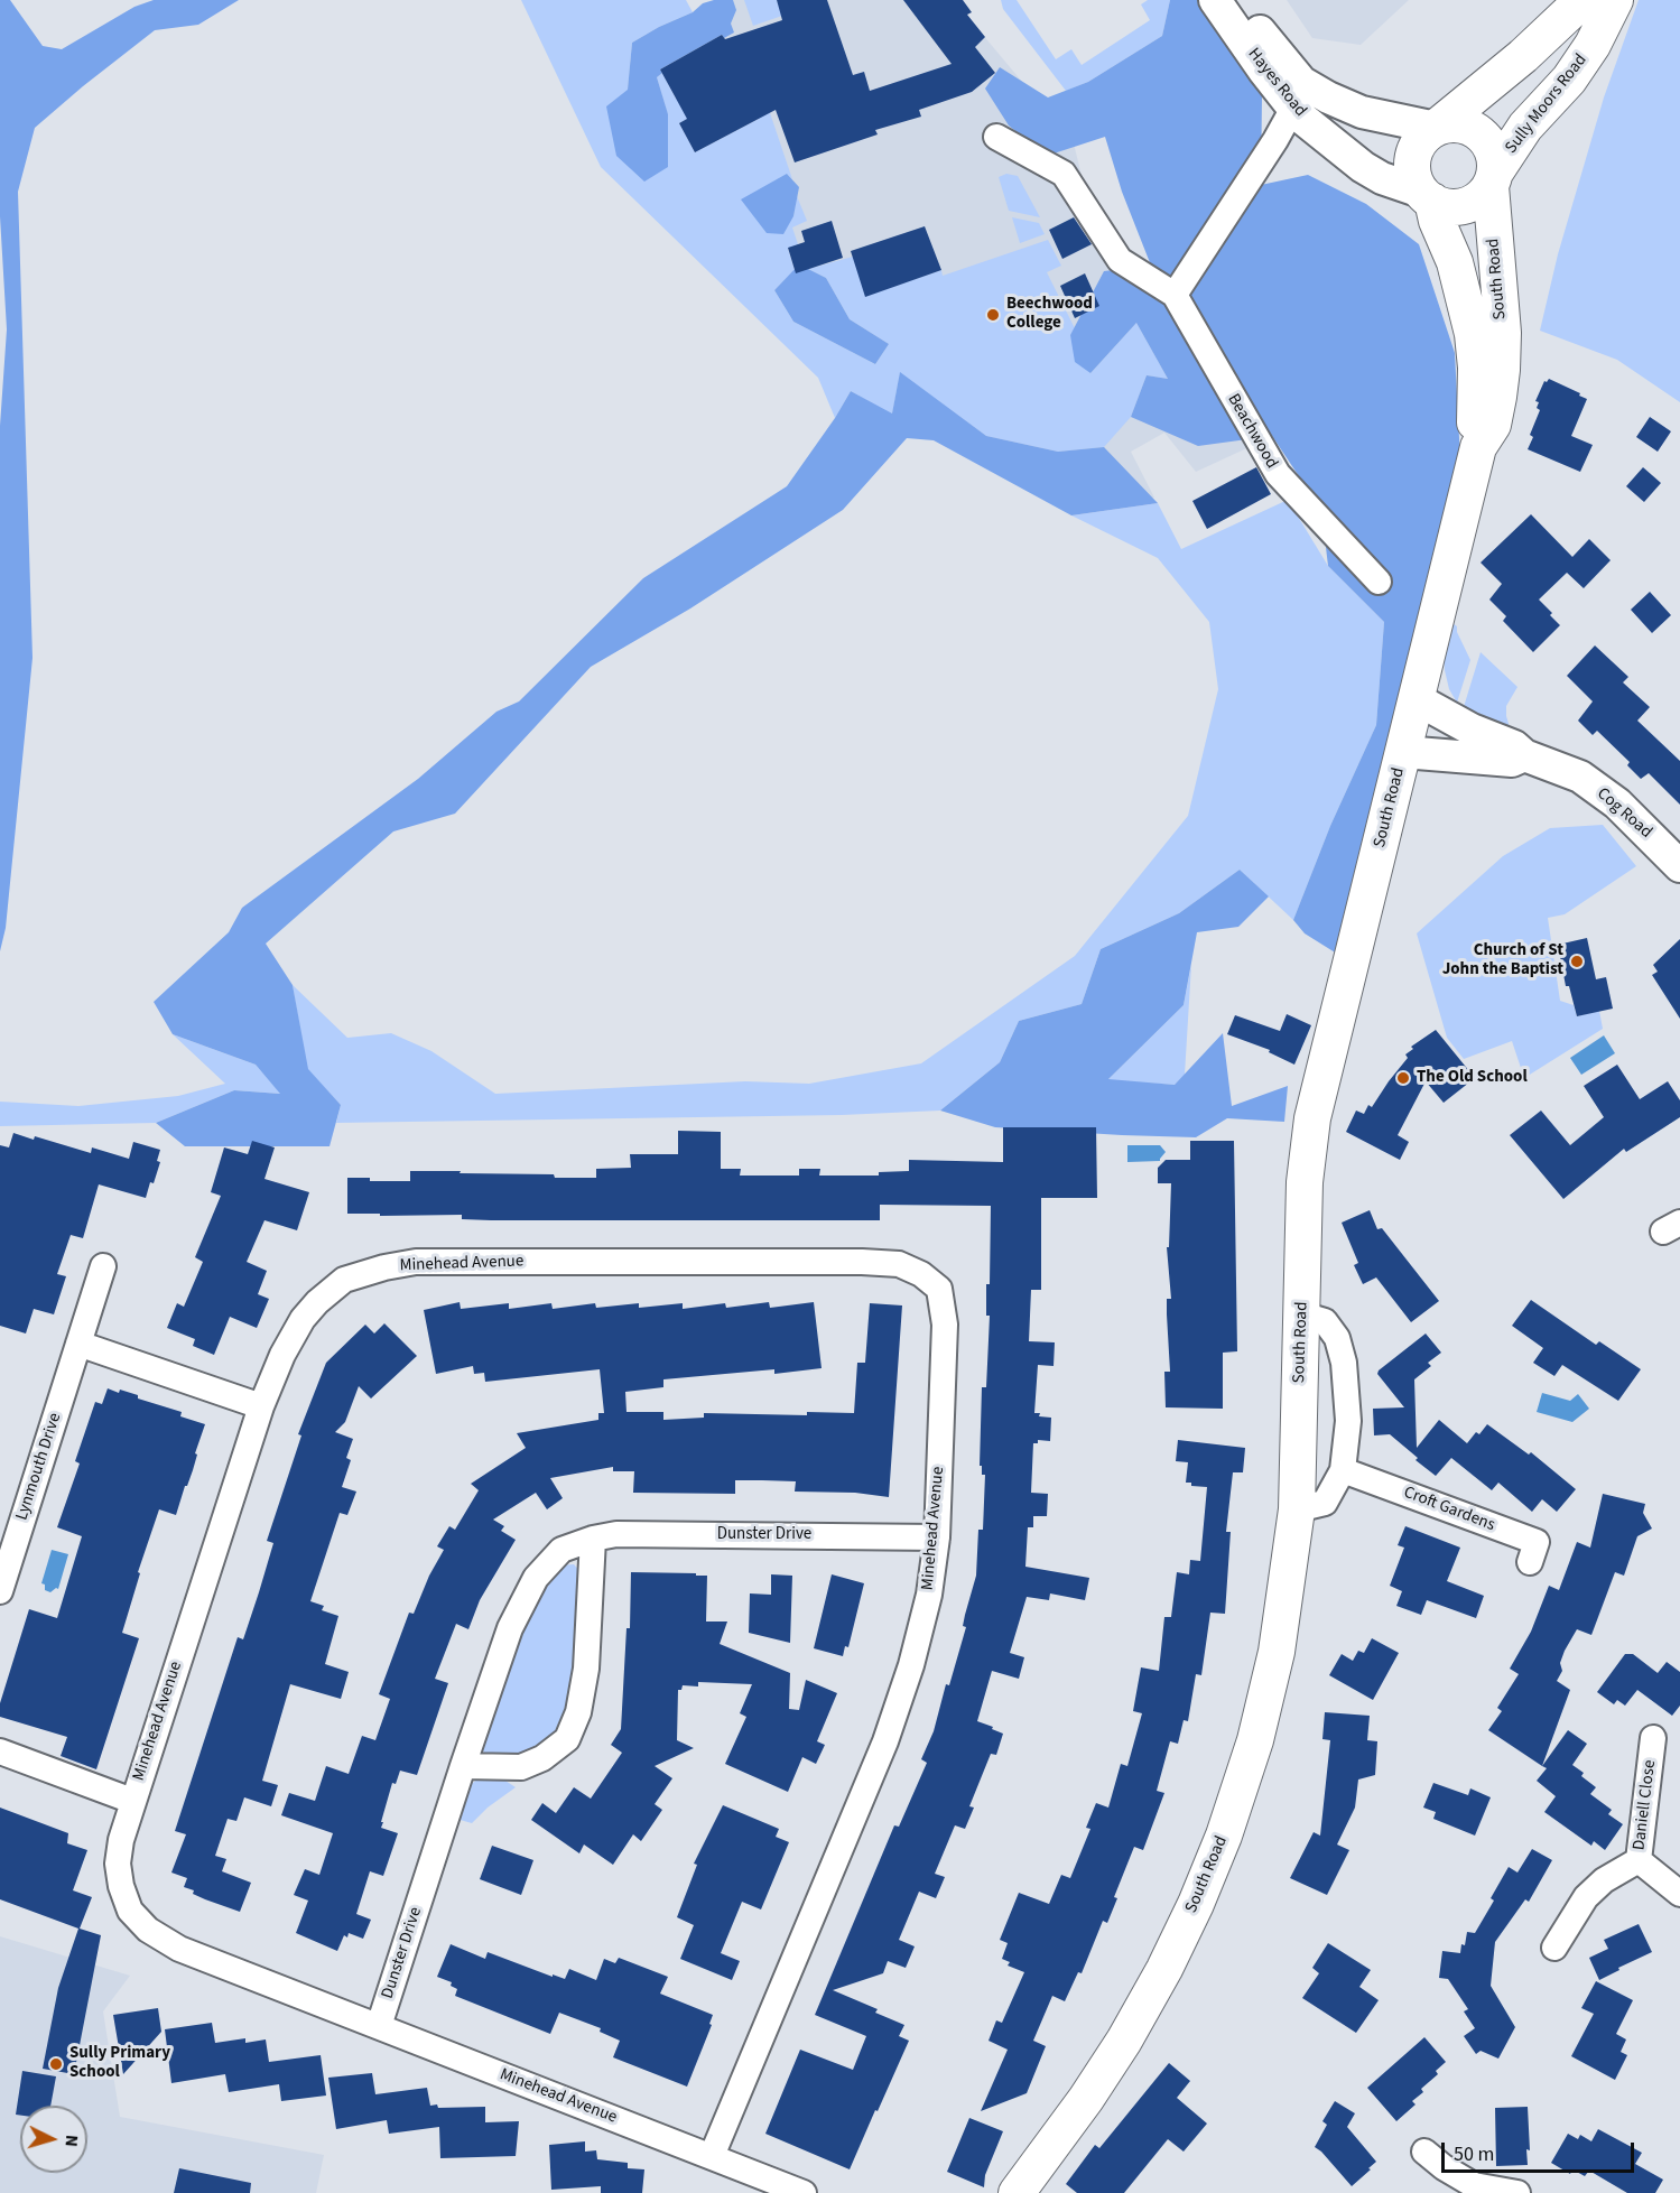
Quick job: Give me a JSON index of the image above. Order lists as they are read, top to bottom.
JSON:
{
  "streets": {
    "main road": ["Sully Moors Road", "South Road"],
    "street": [
      "Hayes Road",
      "Beachwood",
      "Cog Road",
      "Minehead Avenue",
      "Lynmouth Drive",
      "Croft Gardens",
      "Dunster Drive",
      "Daniell Close"
    ]
  },
  "crossings": [
    ["Hayes Road", "Sully Moors Road"],
    ["Hayes Road", "South Road"],
    ["Sully Moors Road", "South Road"],
    ["South Road", "Cog Road"],
    ["Minehead Avenue", "Dunster Drive"]
  ],
  "places": [
    "Beechwood College",
    "Church of St John the Baptist",
    "The Old School",
    "Sully Primary School"
  ],
  "scale_bar": "50 m",
  "north": "right"
}
